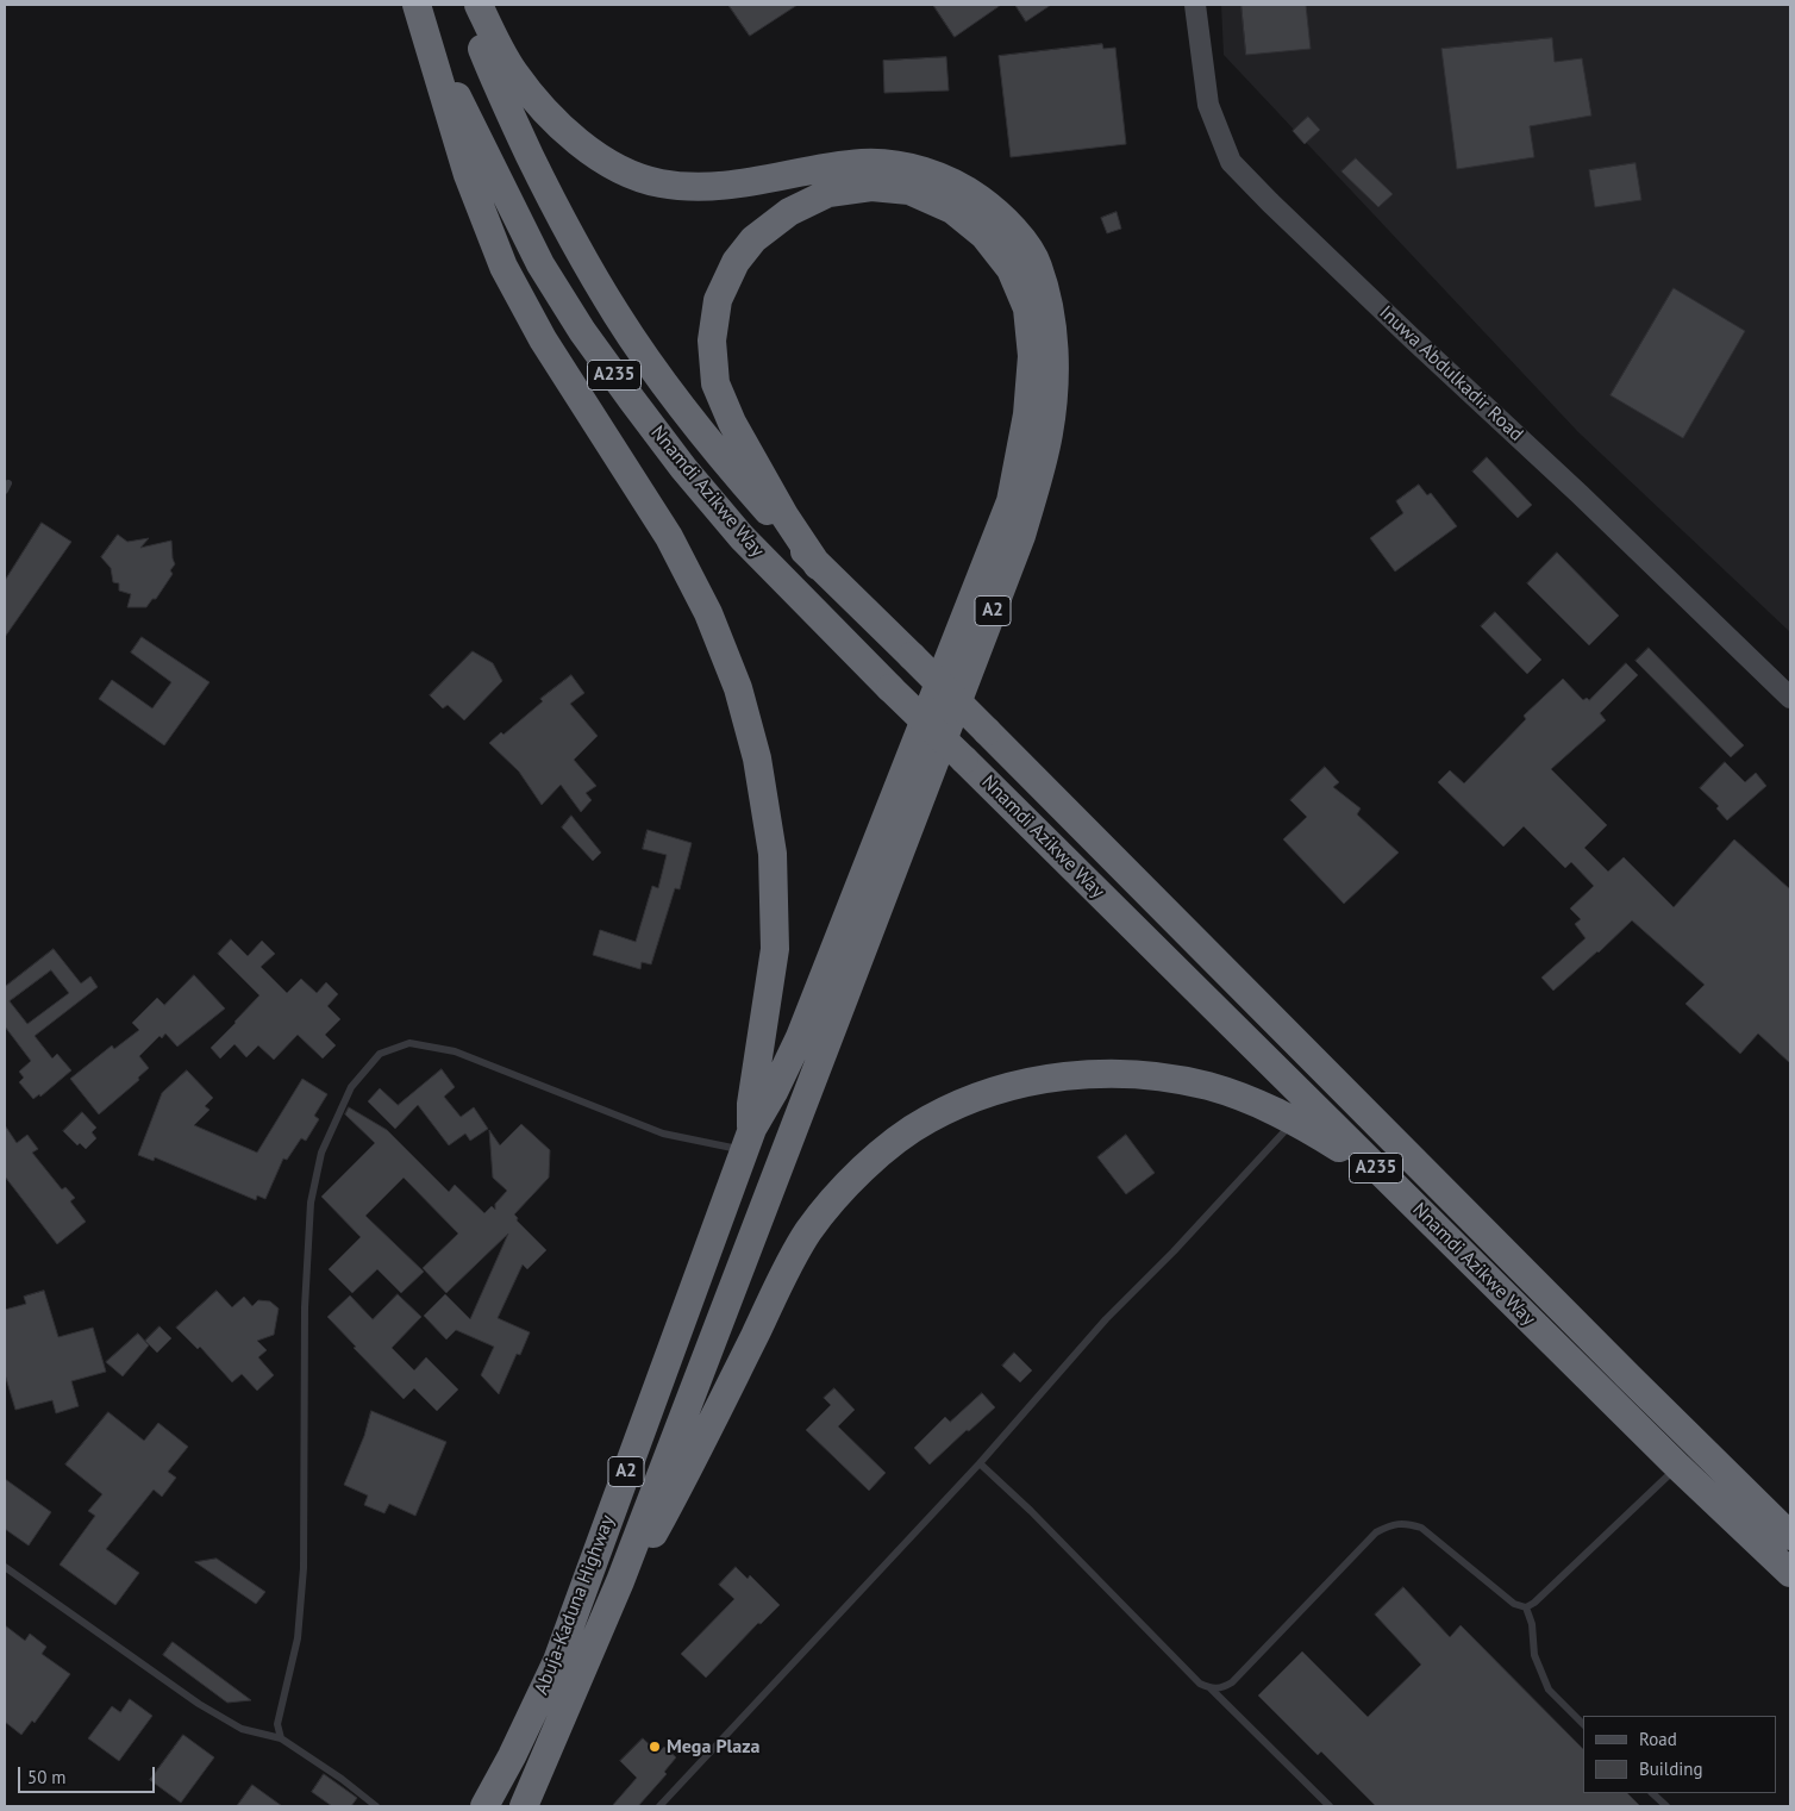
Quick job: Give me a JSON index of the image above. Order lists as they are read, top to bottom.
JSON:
{
  "streets": {
    "highway": [
      "A235",
      "Nnamdi Azikwe Way",
      "A2",
      "Abuja-Kaduna Highway"
    ],
    "street": ["Inuwa Abdulkadir Road"]
  },
  "crossings": [
    ["A2", "Abuja-Kaduna Highway"]
  ],
  "places": ["Mega Plaza"],
  "legend": ["Road", "Building"],
  "scale_bar": "50 m"
}
